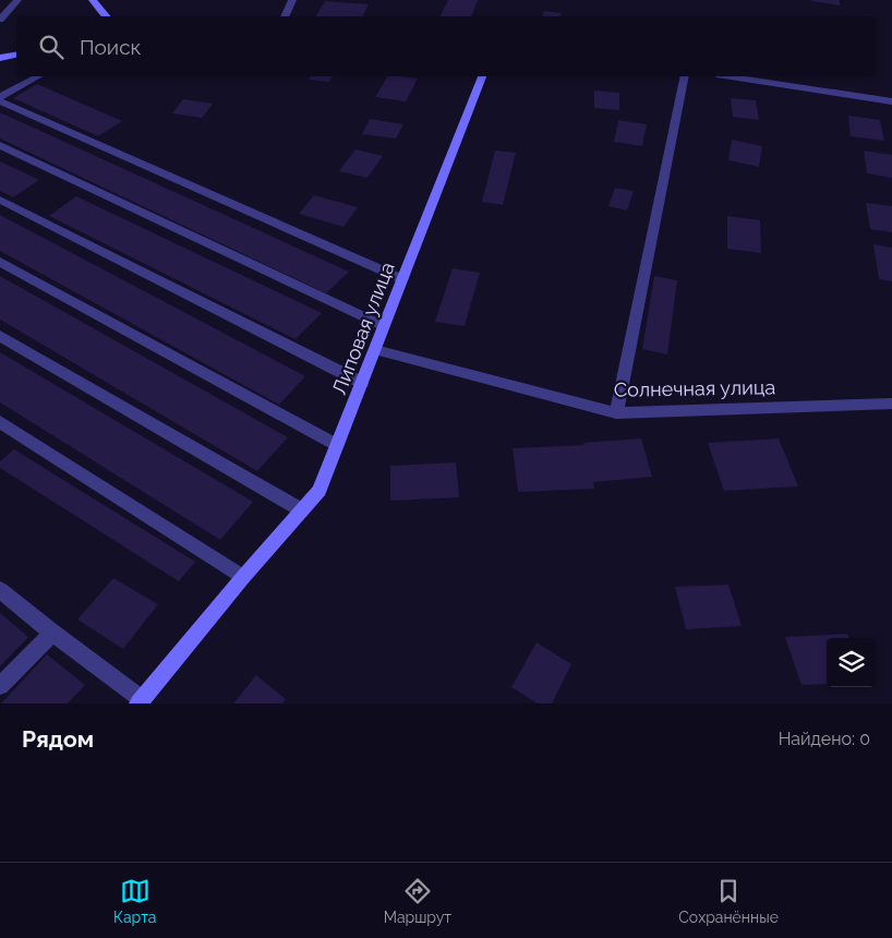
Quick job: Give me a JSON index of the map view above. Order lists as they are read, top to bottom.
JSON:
{
  "streets": {
    "main road": ["Липовая улица"],
    "street": ["Солнечная улица"]
  },
  "crossings": [
    ["Липовая улица", "Солнечная улица"]
  ],
  "page": {
    "search": "Поиск",
    "heading": ["Рядом", "Найдено: 0"],
    "nav": ["Карта", "Маршрут", "Сохранённые"]
  }
}
